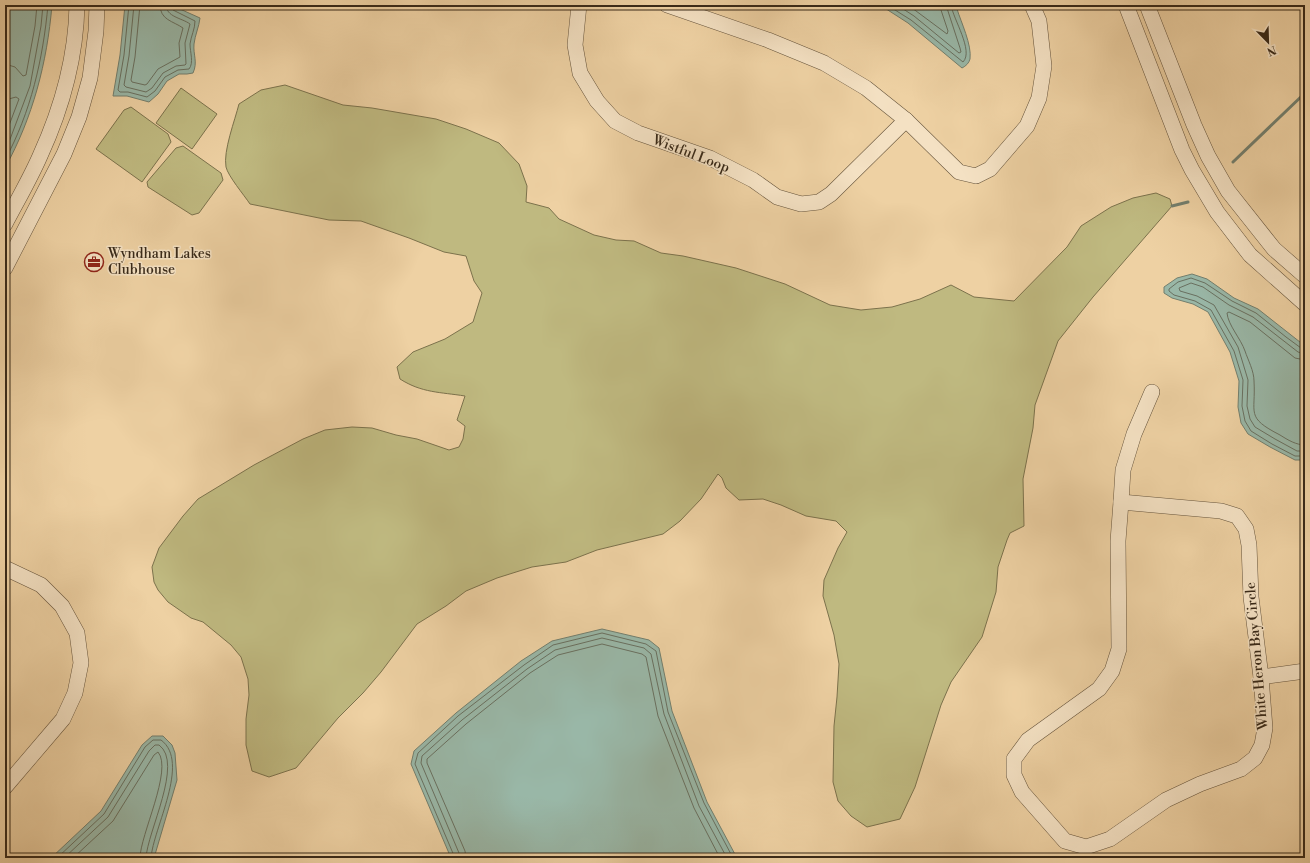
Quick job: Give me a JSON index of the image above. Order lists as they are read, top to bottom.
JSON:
{
  "streets": {
    "street": ["Wistful Loop", "White Heron Bay Circle"]
  },
  "places": {
    "office": ["Wyndham Lakes Clubhouse"]
  },
  "north": "bottom right"
}
